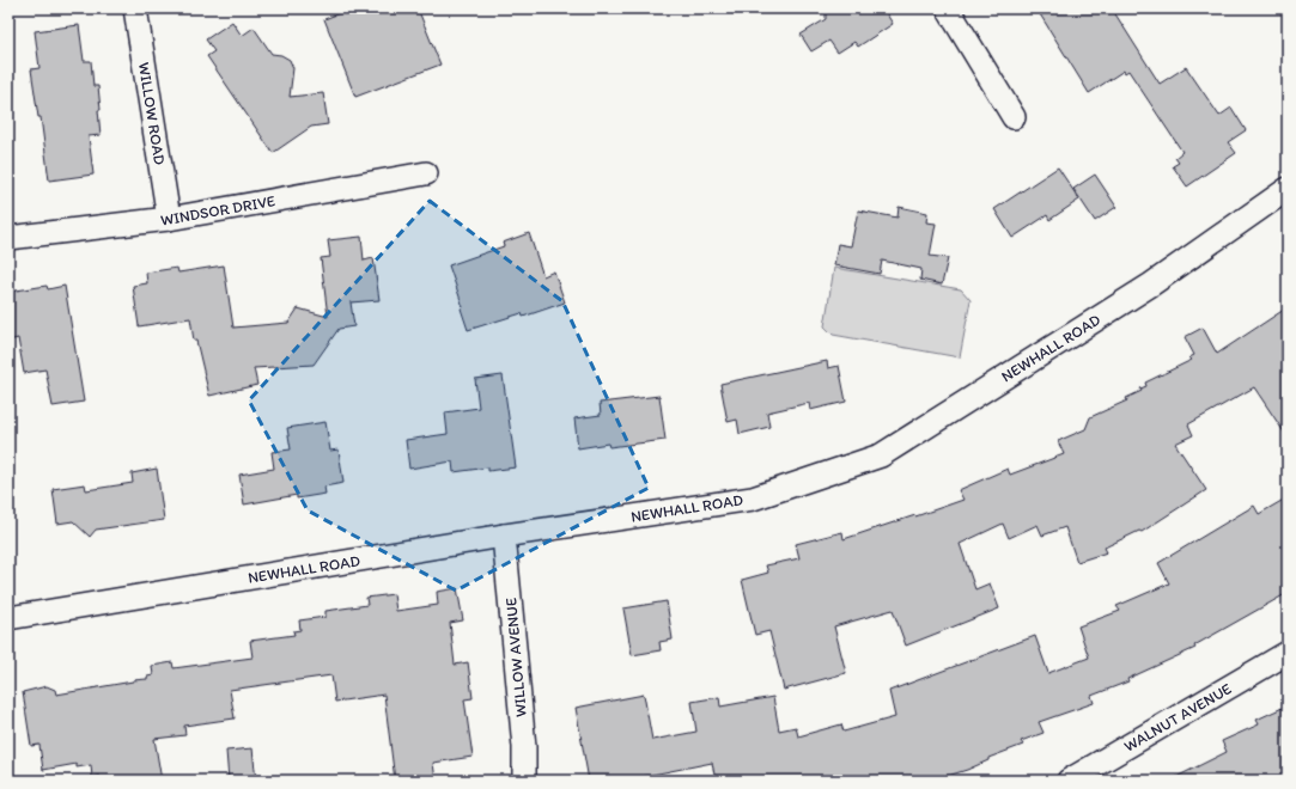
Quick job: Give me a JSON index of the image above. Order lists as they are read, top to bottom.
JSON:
{
  "streets": {
    "street": [
      "WILLOW ROAD",
      "WINDSOR DRIVE",
      "NEWHALL ROAD",
      "WILLOW AVENUE",
      "WALNUT AVENUE"
    ]
  },
  "crossings": [
    ["WILLOW ROAD", "WINDSOR DRIVE"],
    ["NEWHALL ROAD", "WILLOW AVENUE"]
  ]
}
